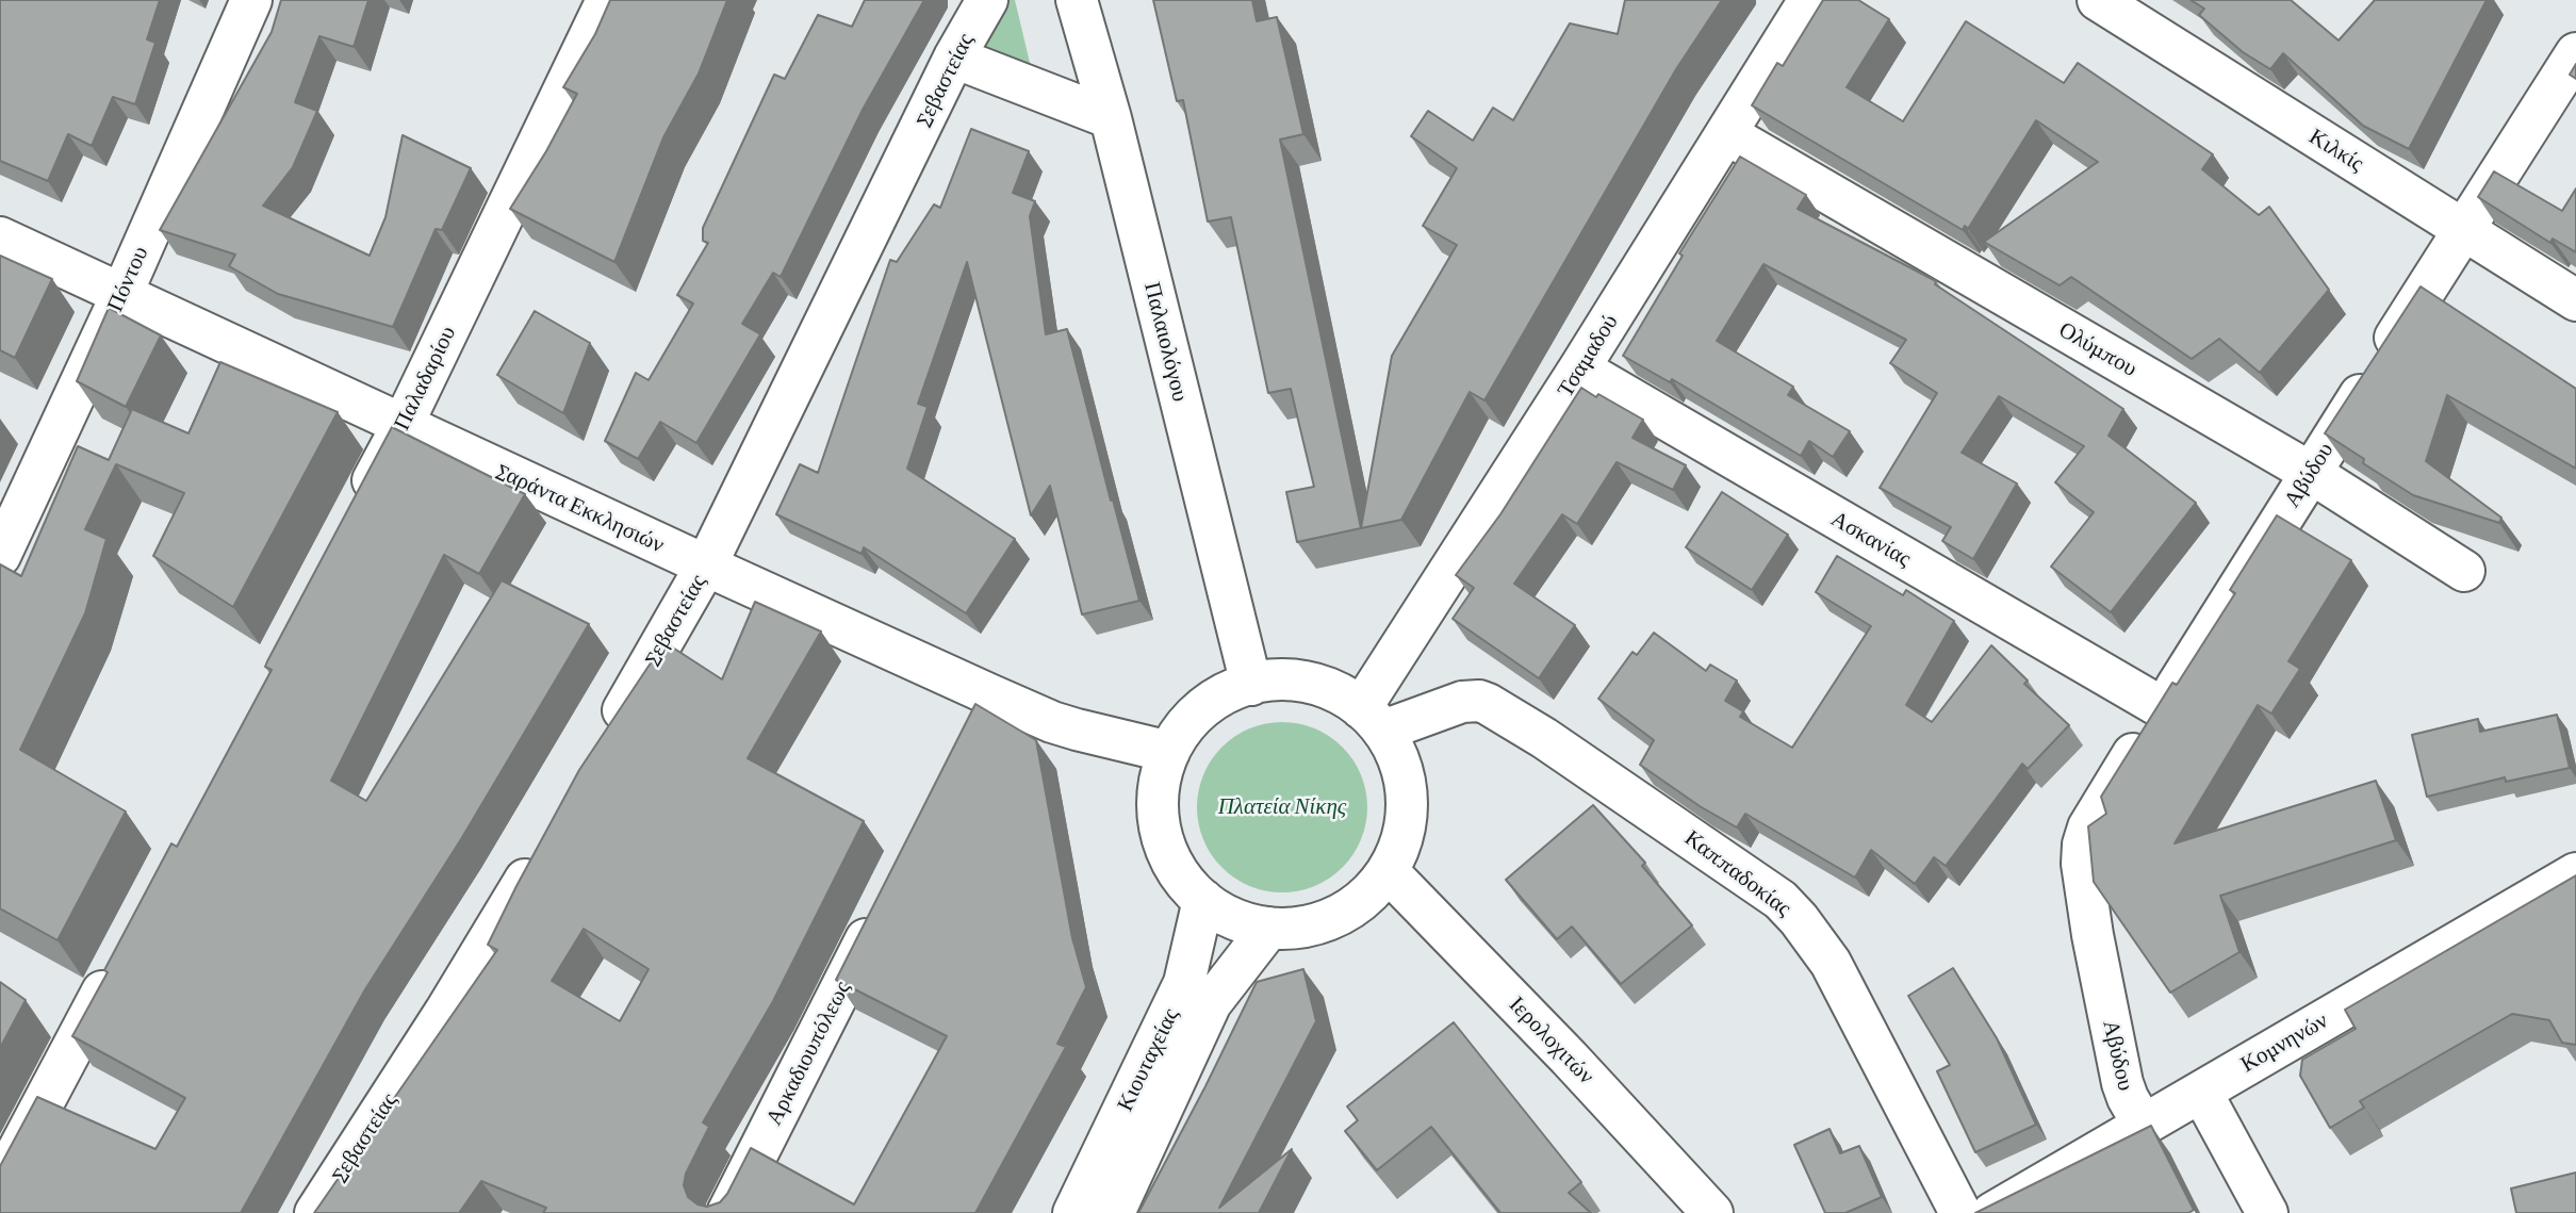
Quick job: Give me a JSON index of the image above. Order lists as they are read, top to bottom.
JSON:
{
  "streets": {
    "street": [
      "Σεβαστείας",
      "Κιλκίς",
      "Πόντου",
      "Παλαιολόγου",
      "Ολύμπου",
      "Τσαμαδού",
      "Παλαδαρίου",
      "Αβύδου",
      "Σαράντα Εκκλησιών",
      "Ασκανίας",
      "Καππαδοκίας",
      "Ιερολοχιτών",
      "Κομνηνών",
      "Αρκαδιουπόλεως",
      "Κιουταχείας"
    ]
  },
  "crossings": [
    ["Σεβαστείας", "Σαράντα Εκκλησιών"],
    ["Κιλκίς", "Αβύδου"],
    ["Πόντου", "Σαράντα Εκκλησιών"],
    ["Παλαιολόγου", "Τσαμαδού"],
    ["Παλαιολόγου", "Σαράντα Εκκλησιών"],
    ["Παλαιολόγου", "Καππαδοκίας"],
    ["Παλαιολόγου", "Ιερολοχιτών"],
    ["Παλαιολόγου", "Κιουταχείας"],
    ["Ολύμπου", "Τσαμαδού"],
    ["Ολύμπου", "Αβύδου"],
    ["Τσαμαδού", "Σαράντα Εκκλησιών"],
    ["Τσαμαδού", "Ασκανίας"],
    ["Τσαμαδού", "Καππαδοκίας"],
    ["Τσαμαδού", "Ιερολοχιτών"],
    ["Τσαμαδού", "Κιουταχείας"],
    ["Παλαδαρίου", "Σαράντα Εκκλησιών"],
    ["Αβύδου", "Ασκανίας"],
    ["Αβύδου", "Κομνηνών"],
    ["Σαράντα Εκκλησιών", "Καππαδοκίας"],
    ["Σαράντα Εκκλησιών", "Ιερολοχιτών"],
    ["Σαράντα Εκκλησιών", "Κιουταχείας"],
    ["Καππαδοκίας", "Ιερολοχιτών"],
    ["Καππαδοκίας", "Κιουταχείας"],
    ["Ιερολοχιτών", "Κιουταχείας"]
  ],
  "parks": ["Πλατεία Νίκης"]
}
